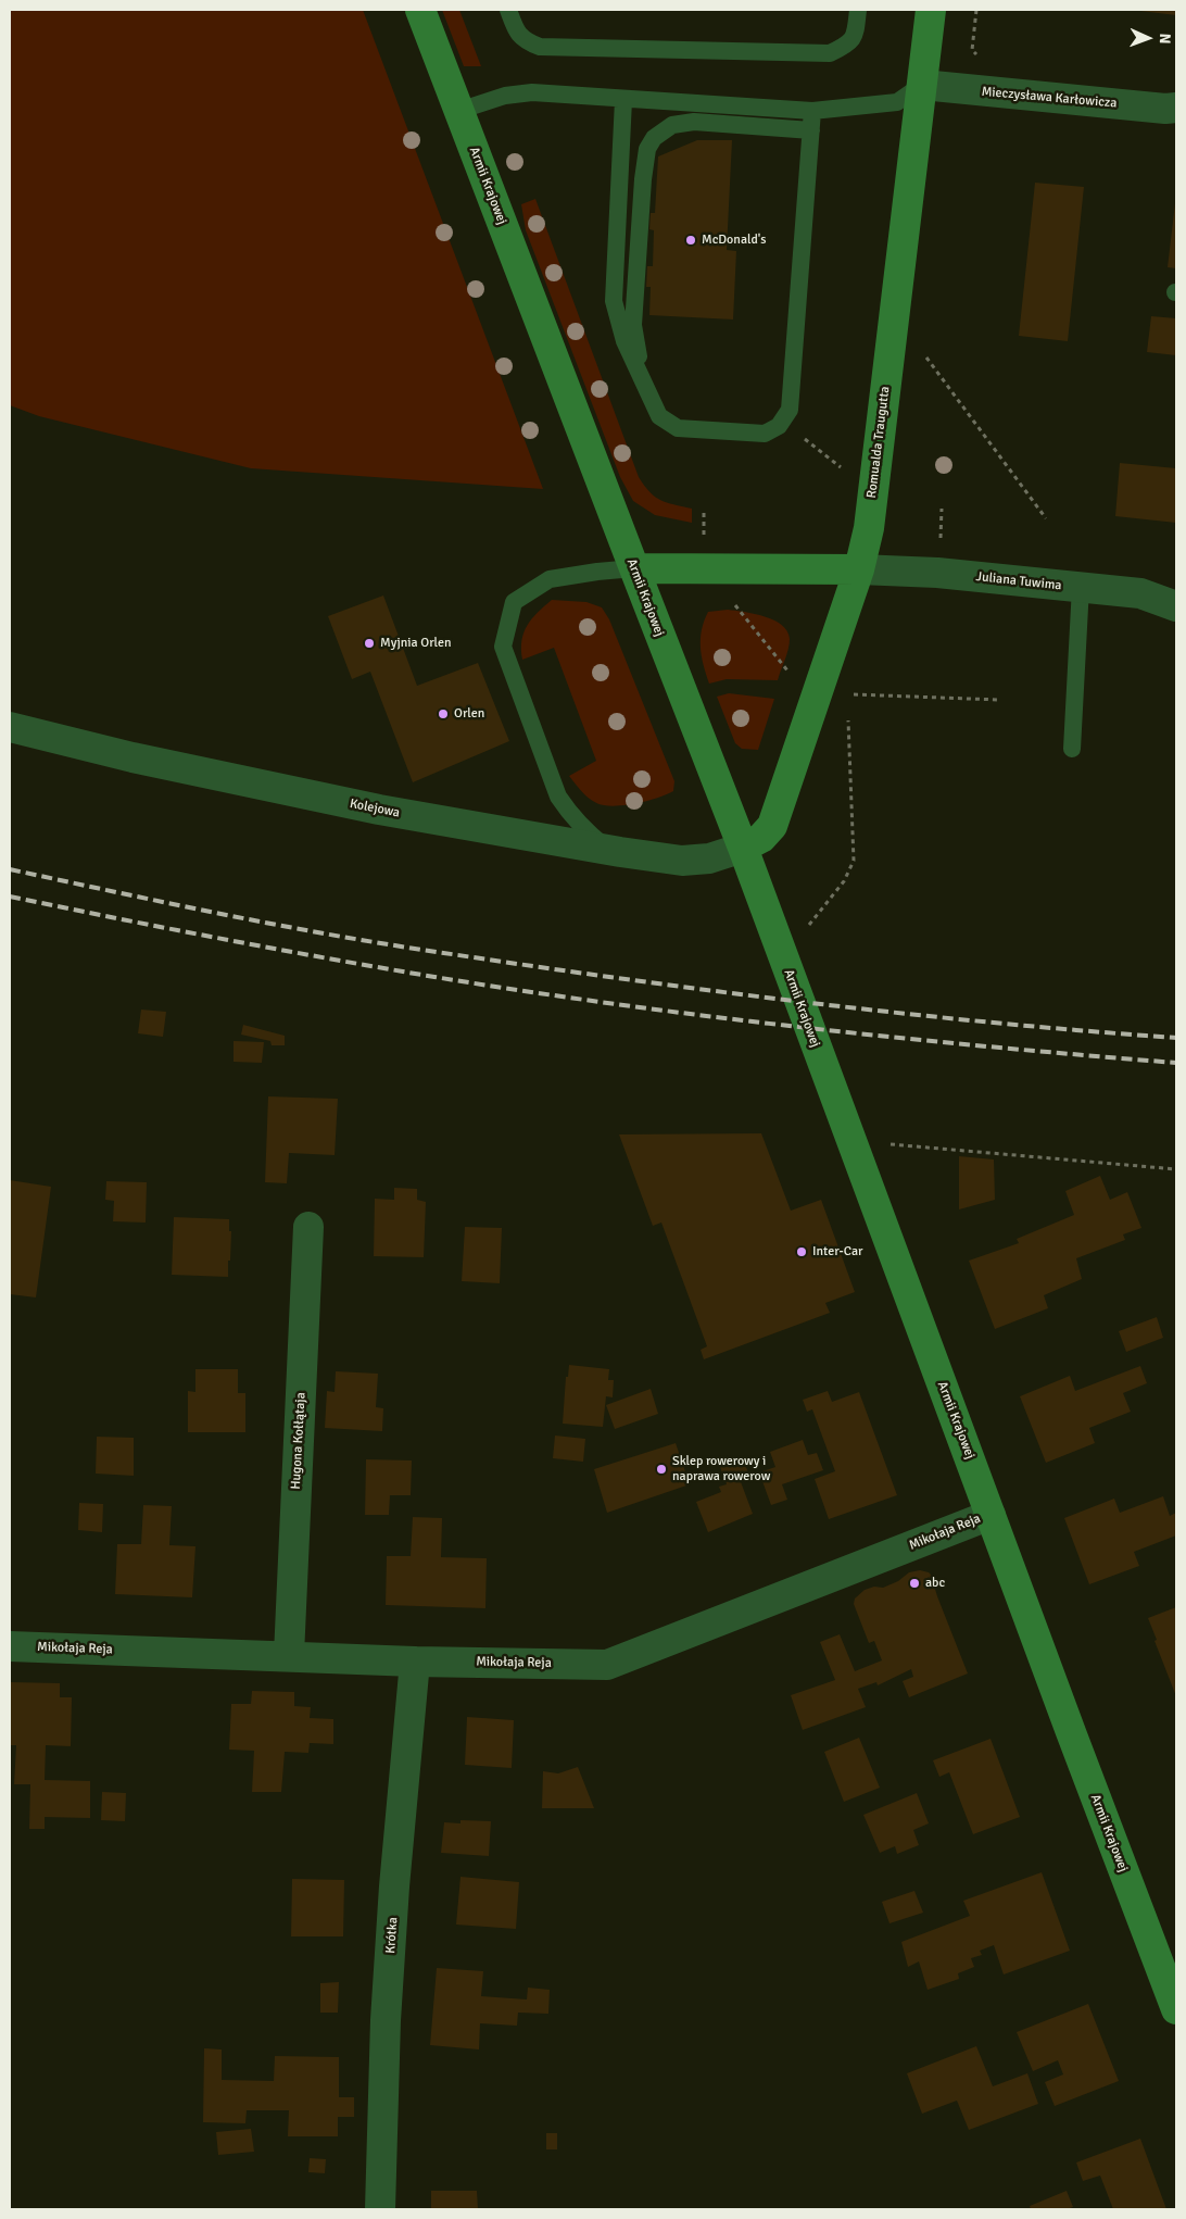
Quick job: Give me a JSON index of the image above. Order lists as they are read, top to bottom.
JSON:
{
  "streets": {
    "main road": ["Armii Krajowej", "Romualda Traugutta"],
    "street": [
      "Mieczysława Karłowicza",
      "Juliana Tuwima",
      "Kolejowa",
      "Hugona Kołłątaja",
      "Mikołaja Reja",
      "Krótka"
    ]
  },
  "crossings": [
    ["Mieczysława Karłowicza", "Romualda Traugutta"],
    ["Armii Krajowej", "Romualda Traugutta"],
    ["Armii Krajowej", "Kolejowa"],
    ["Armii Krajowej", "Mikołaja Reja"],
    ["Romualda Traugutta", "Juliana Tuwima"],
    ["Romualda Traugutta", "Kolejowa"],
    ["Hugona Kołłątaja", "Mikołaja Reja"],
    ["Mikołaja Reja", "Krótka"]
  ],
  "places": [
    "McDonald's",
    "Myjnia Orlen",
    "Orlen",
    "Inter-Car",
    "Sklep rowerowy i naprawa rowerow",
    "abc"
  ],
  "north": "right"
}
